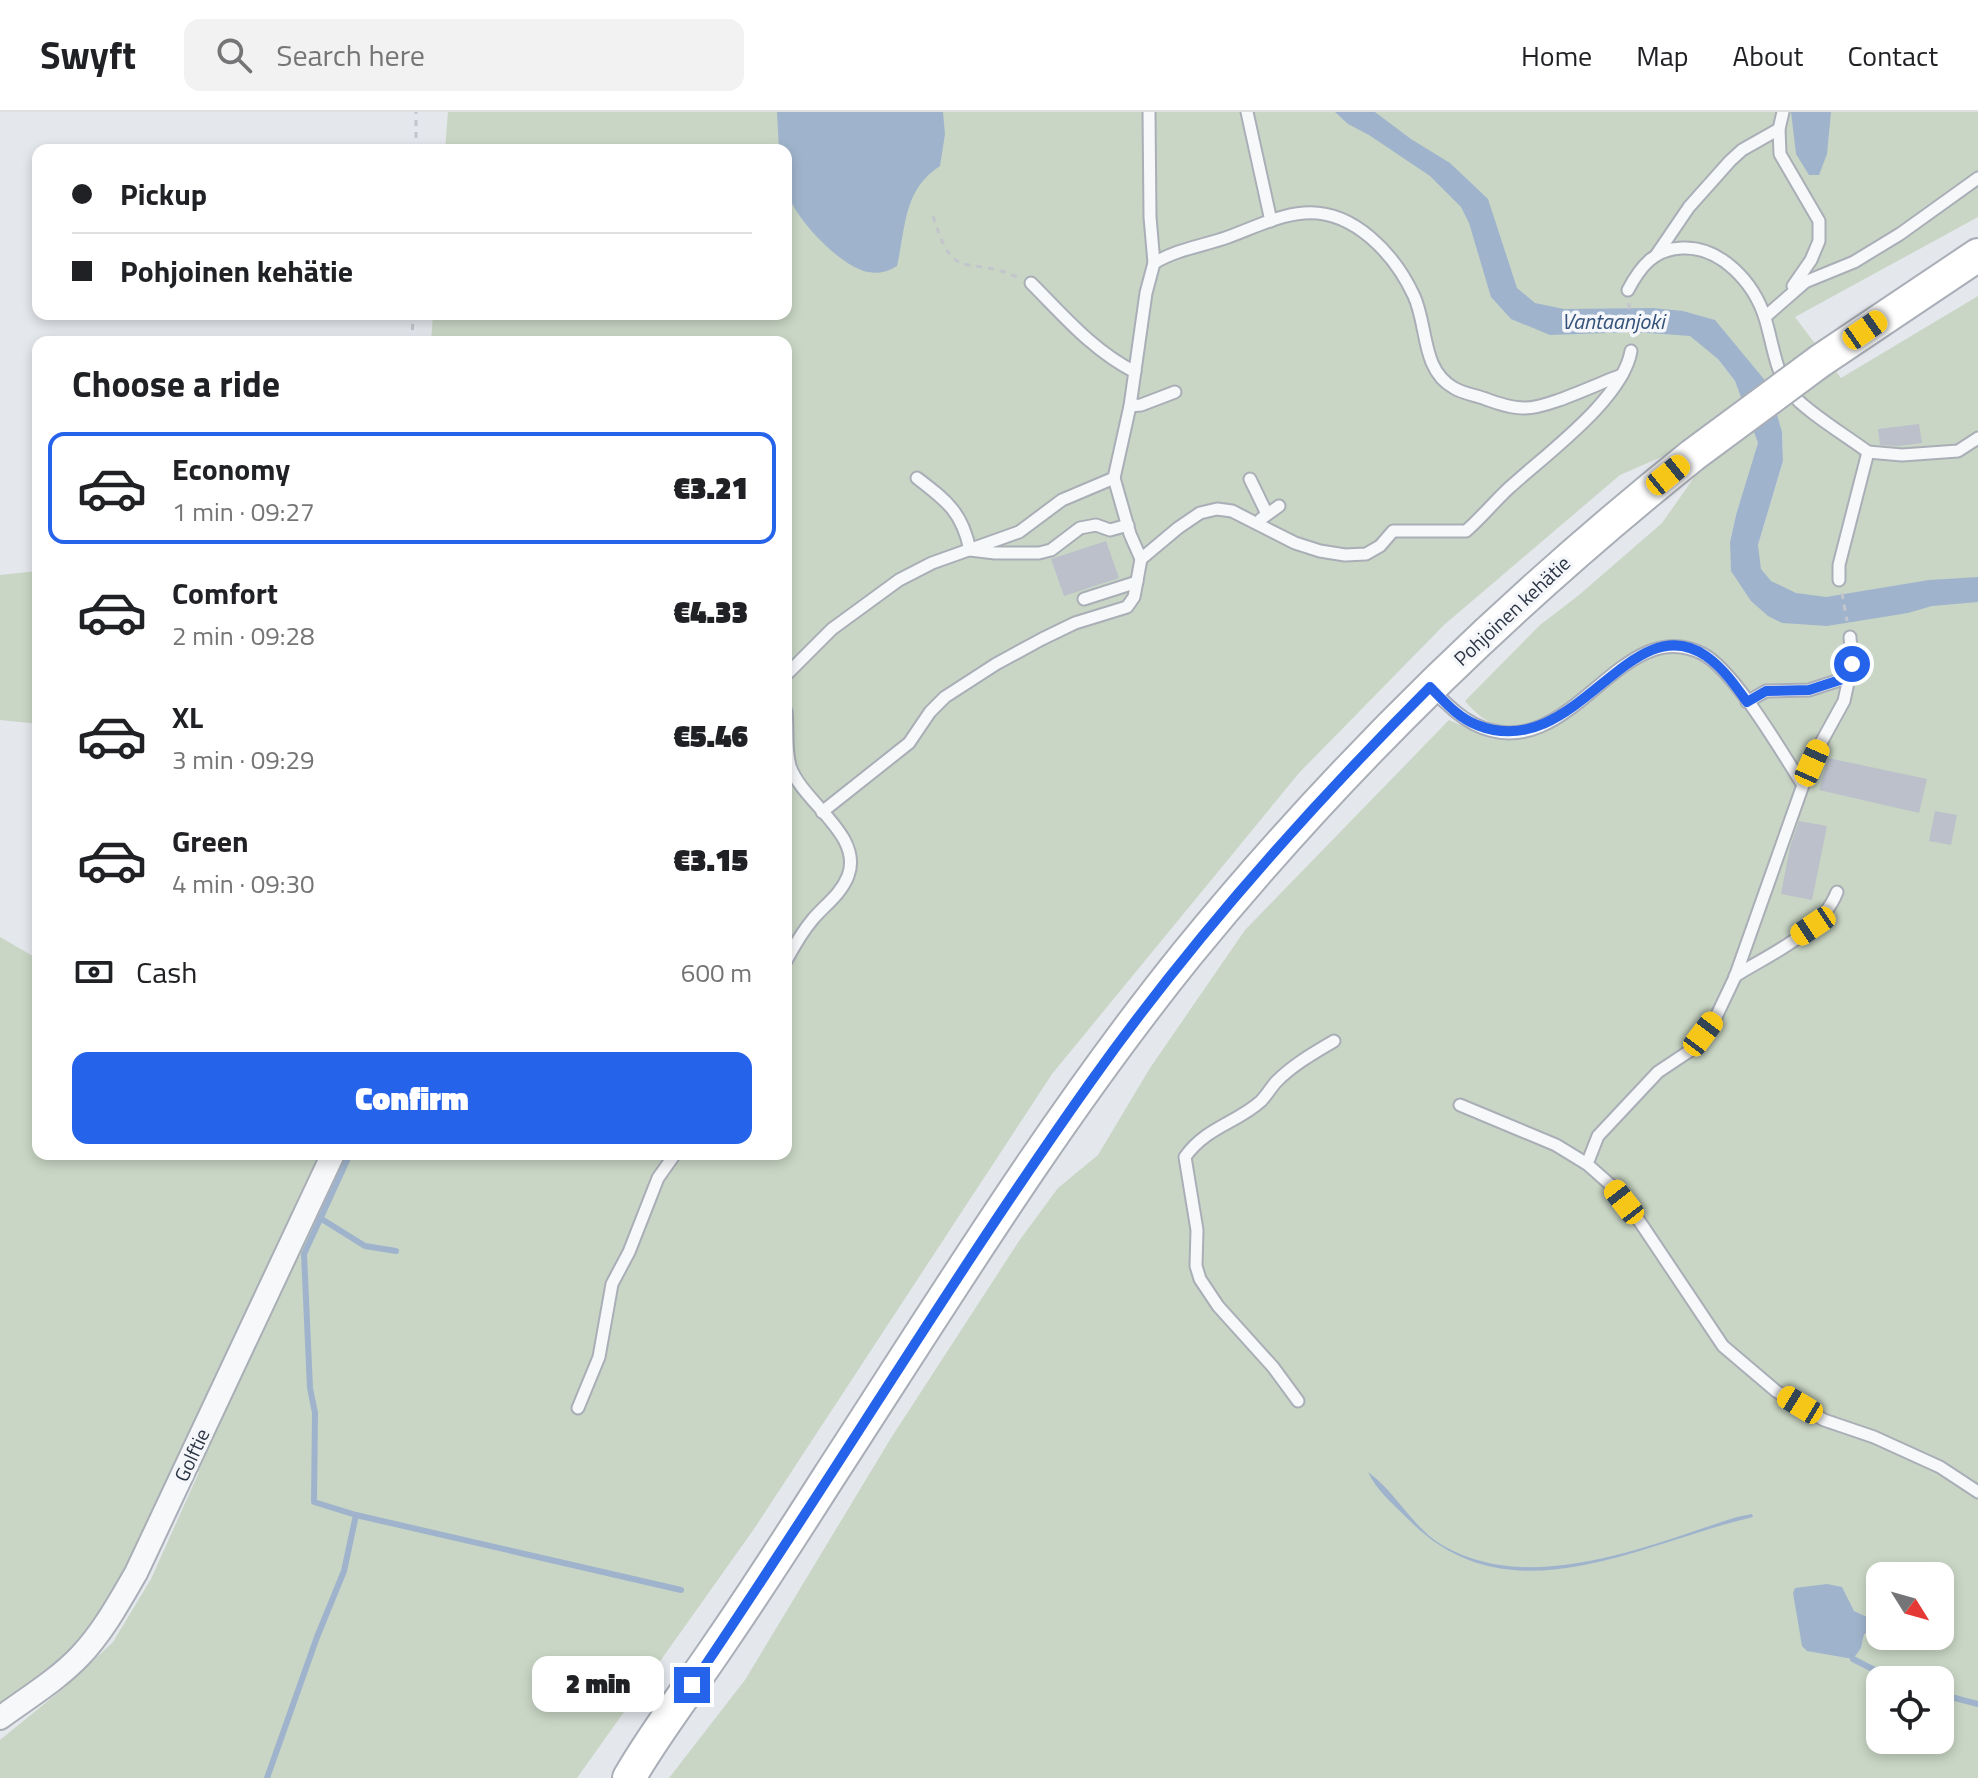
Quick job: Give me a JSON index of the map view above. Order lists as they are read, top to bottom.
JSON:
{
  "streets": {
    "main road": ["Pohjoinen kehätie"],
    "street": ["Golftie"]
  },
  "water": ["Vantaanjoki"],
  "north": "bottom right",
  "page": {
    "header": "Swyft",
    "search": "Search here",
    "nav": [
      "Home",
      "Map",
      "About",
      "Contact"
    ],
    "banner": ["Pickup", "Pohjoinen kehätie"],
    "heading": "Choose a ride",
    "list": [
      {
        "name": "Economy",
        "note": "1 min · 09:27",
        "value": "€3.21"
      },
      {
        "name": "Comfort",
        "note": "2 min · 09:28",
        "value": "€4.33"
      },
      {
        "name": "XL",
        "note": "3 min · 09:29",
        "value": "€5.46"
      },
      {
        "name": "Green",
        "note": "4 min · 09:30",
        "value": "€3.15"
      }
    ],
    "pay": ["Cash", "600 m"],
    "buttons": "Confirm",
    "bubble": "2 min"
  }
}
